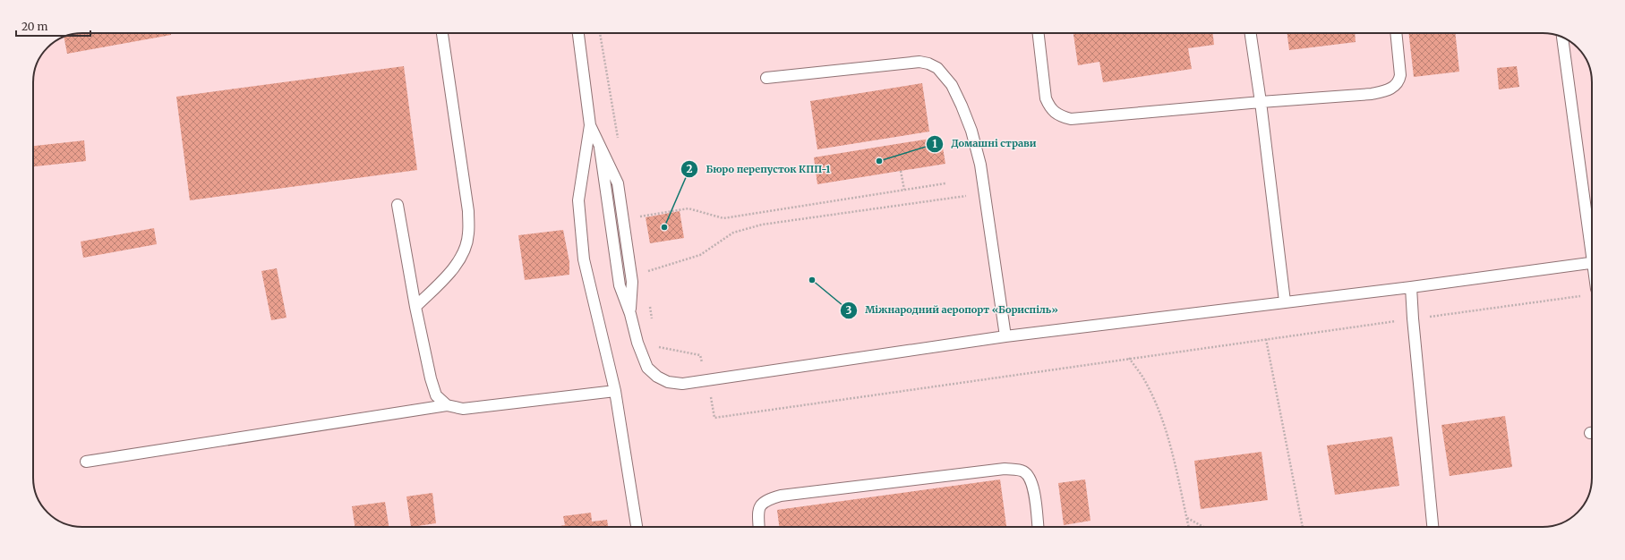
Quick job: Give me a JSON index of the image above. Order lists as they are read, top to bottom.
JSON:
{
  "places": ["Домашні страви", "Бюро перепусток КПП-1", "Міжнародний аеропорт «Бориспіль»"],
  "scale_bar": "20 m"
}
